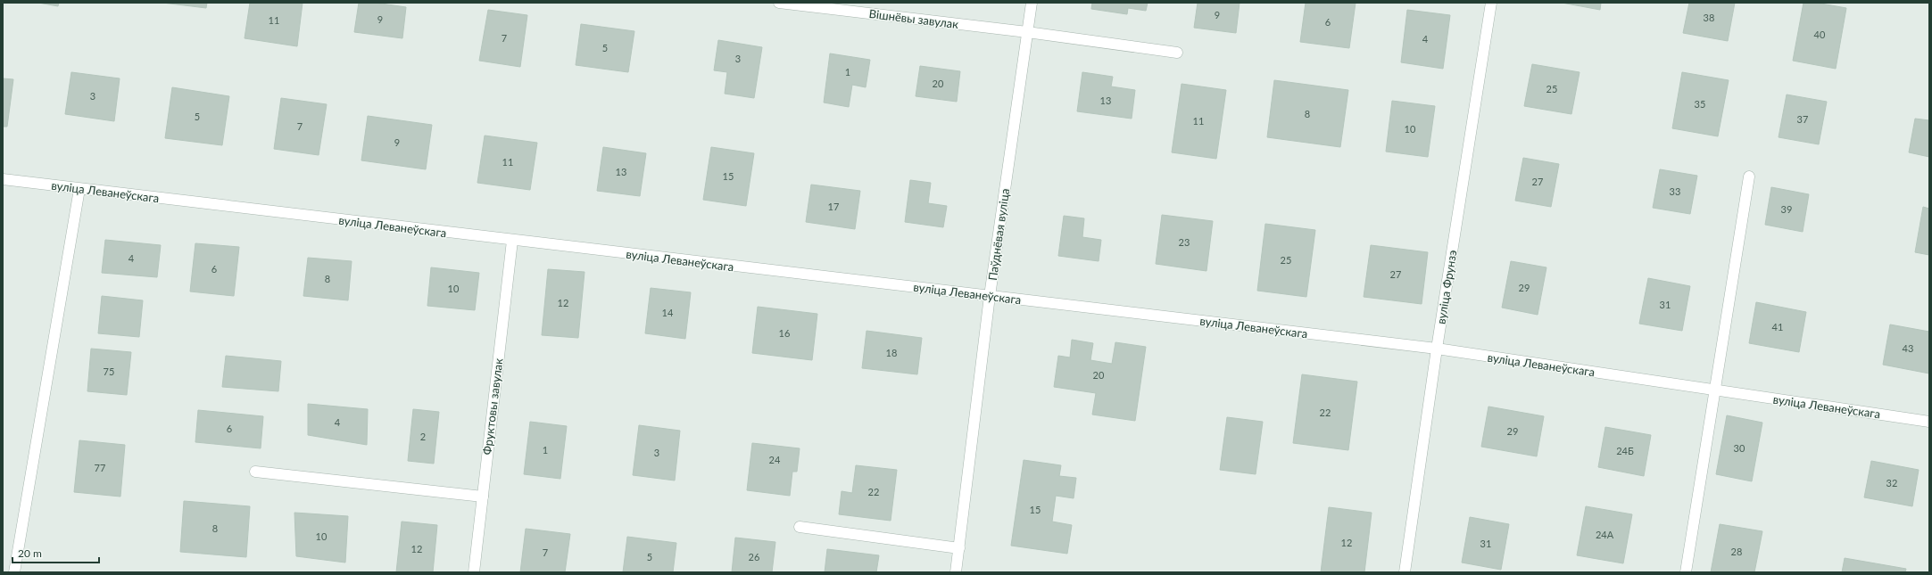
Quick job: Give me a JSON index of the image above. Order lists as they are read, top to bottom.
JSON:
{
  "streets": {
    "street": [
      "Вішнёвы завулак",
      "вуліца Леванеўскага",
      "Паўднёвая вуліца",
      "вуліца Фрунзэ",
      "Фруктовы завулак"
    ]
  },
  "crossings": [
    ["Вішнёвы завулак", "Паўднёвая вуліца"],
    ["вуліца Леванеўскага", "Паўднёвая вуліца"],
    ["вуліца Леванеўскага", "вуліца Фрунзэ"],
    ["вуліца Леванеўскага", "Фруктовы завулак"]
  ],
  "house_numbers": [
    "9",
    "38",
    "9",
    "11",
    "6",
    "40",
    "7",
    "4",
    "5",
    "3",
    "1",
    "20",
    "25",
    "3",
    "13",
    "35",
    "8",
    "5",
    "37",
    "11",
    "7",
    "10",
    "9",
    "11",
    "13",
    "15",
    "27",
    "33",
    "17",
    "39",
    "23",
    "4",
    "25",
    "6",
    "27",
    "8",
    "29",
    "10",
    "12",
    "31",
    "14",
    "41",
    "16",
    "43",
    "18",
    "75",
    "20",
    "22",
    "4",
    "6",
    "29",
    "2",
    "30",
    "1",
    "24Б",
    "3",
    "24",
    "77",
    "32",
    "22",
    "15",
    "8",
    "24А",
    "10",
    "12",
    "31",
    "12",
    "28",
    "7",
    "5",
    "26"
  ],
  "scale_bar": "20 m"
}
